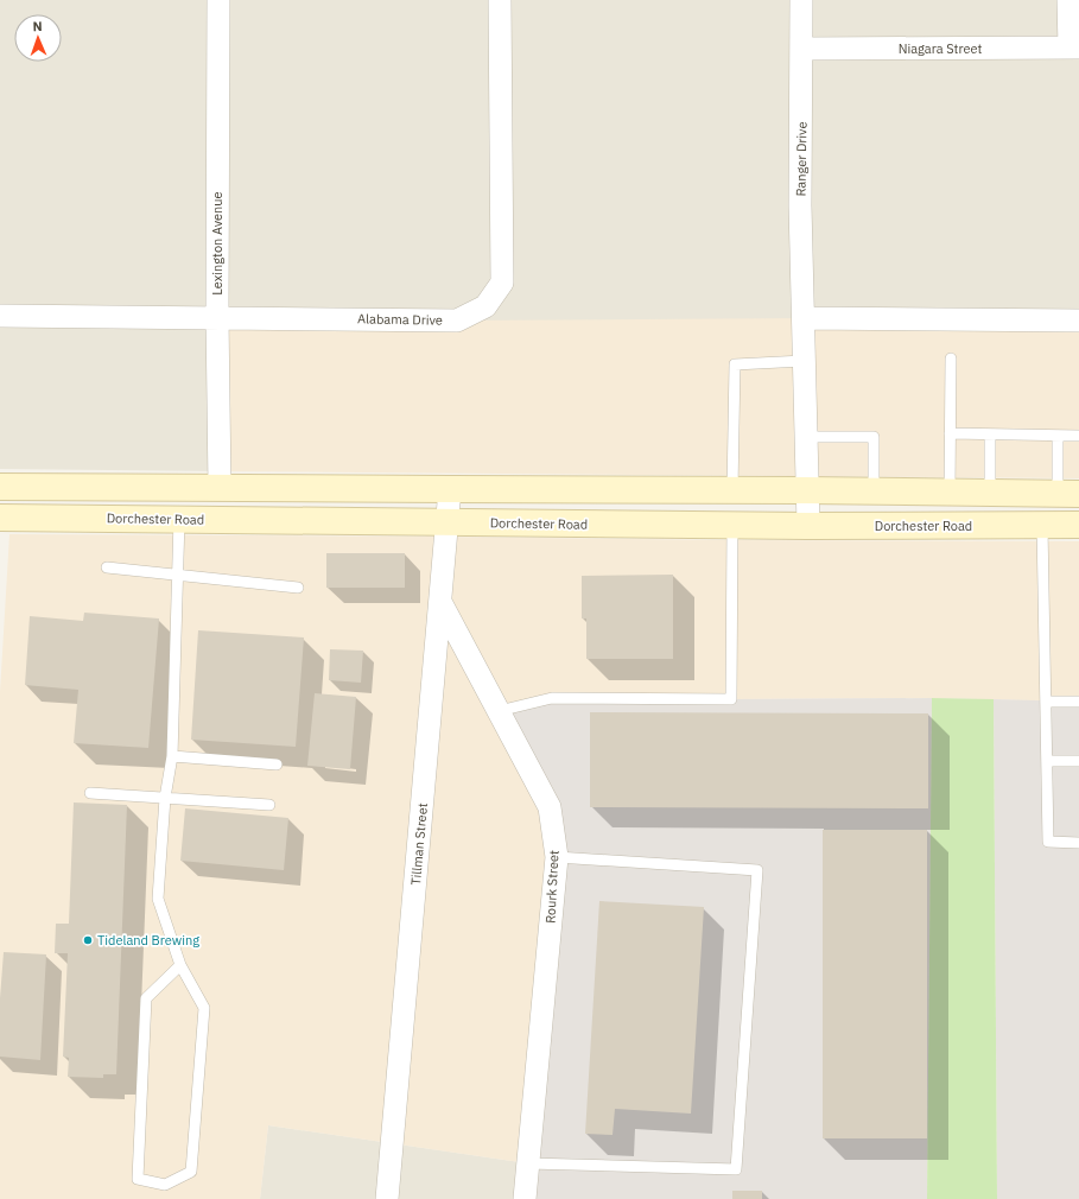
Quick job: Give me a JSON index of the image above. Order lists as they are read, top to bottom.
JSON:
{
  "streets": {
    "main road": ["Dorchester Road"],
    "street": [
      "Niagara Street",
      "Ranger Drive",
      "Lexington Avenue",
      "Alabama Drive",
      "Tillman Street",
      "Rourk Street"
    ]
  },
  "crossings": [
    ["Niagara Street", "Ranger Drive"],
    ["Ranger Drive", "Dorchester Road"],
    ["Lexington Avenue", "Alabama Drive"],
    ["Dorchester Road", "Tillman Street"],
    ["Tillman Street", "Rourk Street"]
  ],
  "places": ["Tideland Brewing"],
  "north": "top"
}
